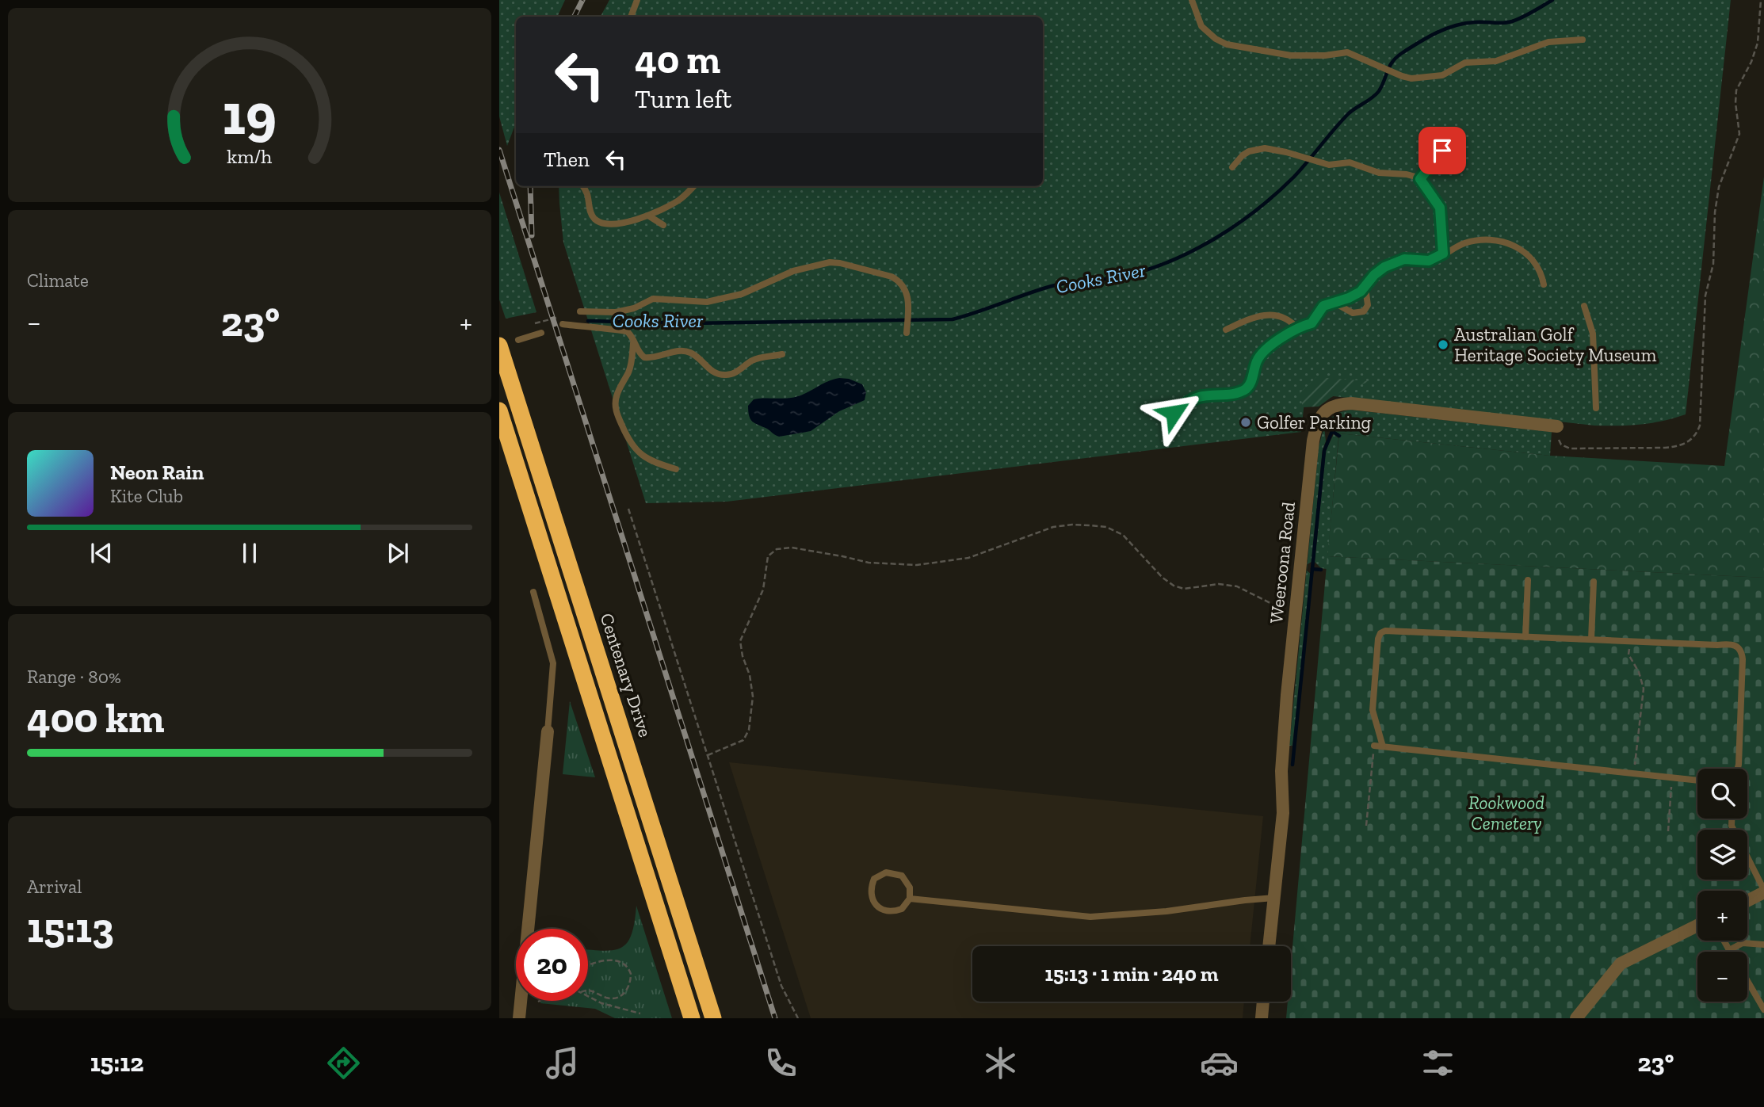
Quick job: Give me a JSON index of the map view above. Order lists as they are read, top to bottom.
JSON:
{
  "streets": {
    "highway": ["Centenary Drive"],
    "street": ["Weeroona Road"]
  },
  "water": ["Cooks River"],
  "parks": ["Rookwood Cemetery"],
  "places": ["Australian Golf Heritage Society Museum", "Golfer Parking"],
  "page": {
    "turn": ["40 m", "Turn left"],
    "then": "Then",
    "tile": [
      "Climate",
      ["Range · 80%", "400 km"],
      ["Arrival", "15:13"]
    ],
    "heat": ["−", "23°", "+"],
    "song": ["Neon Rain", "Kite Club"],
    "map_buttons": ["+", "−"],
    "limit": "20",
    "trip": "15:13 · 1 min · 240 m",
    "tabs": ["15:12", "23°"],
    "gauge": ["19", "km/h"]
  }
}
